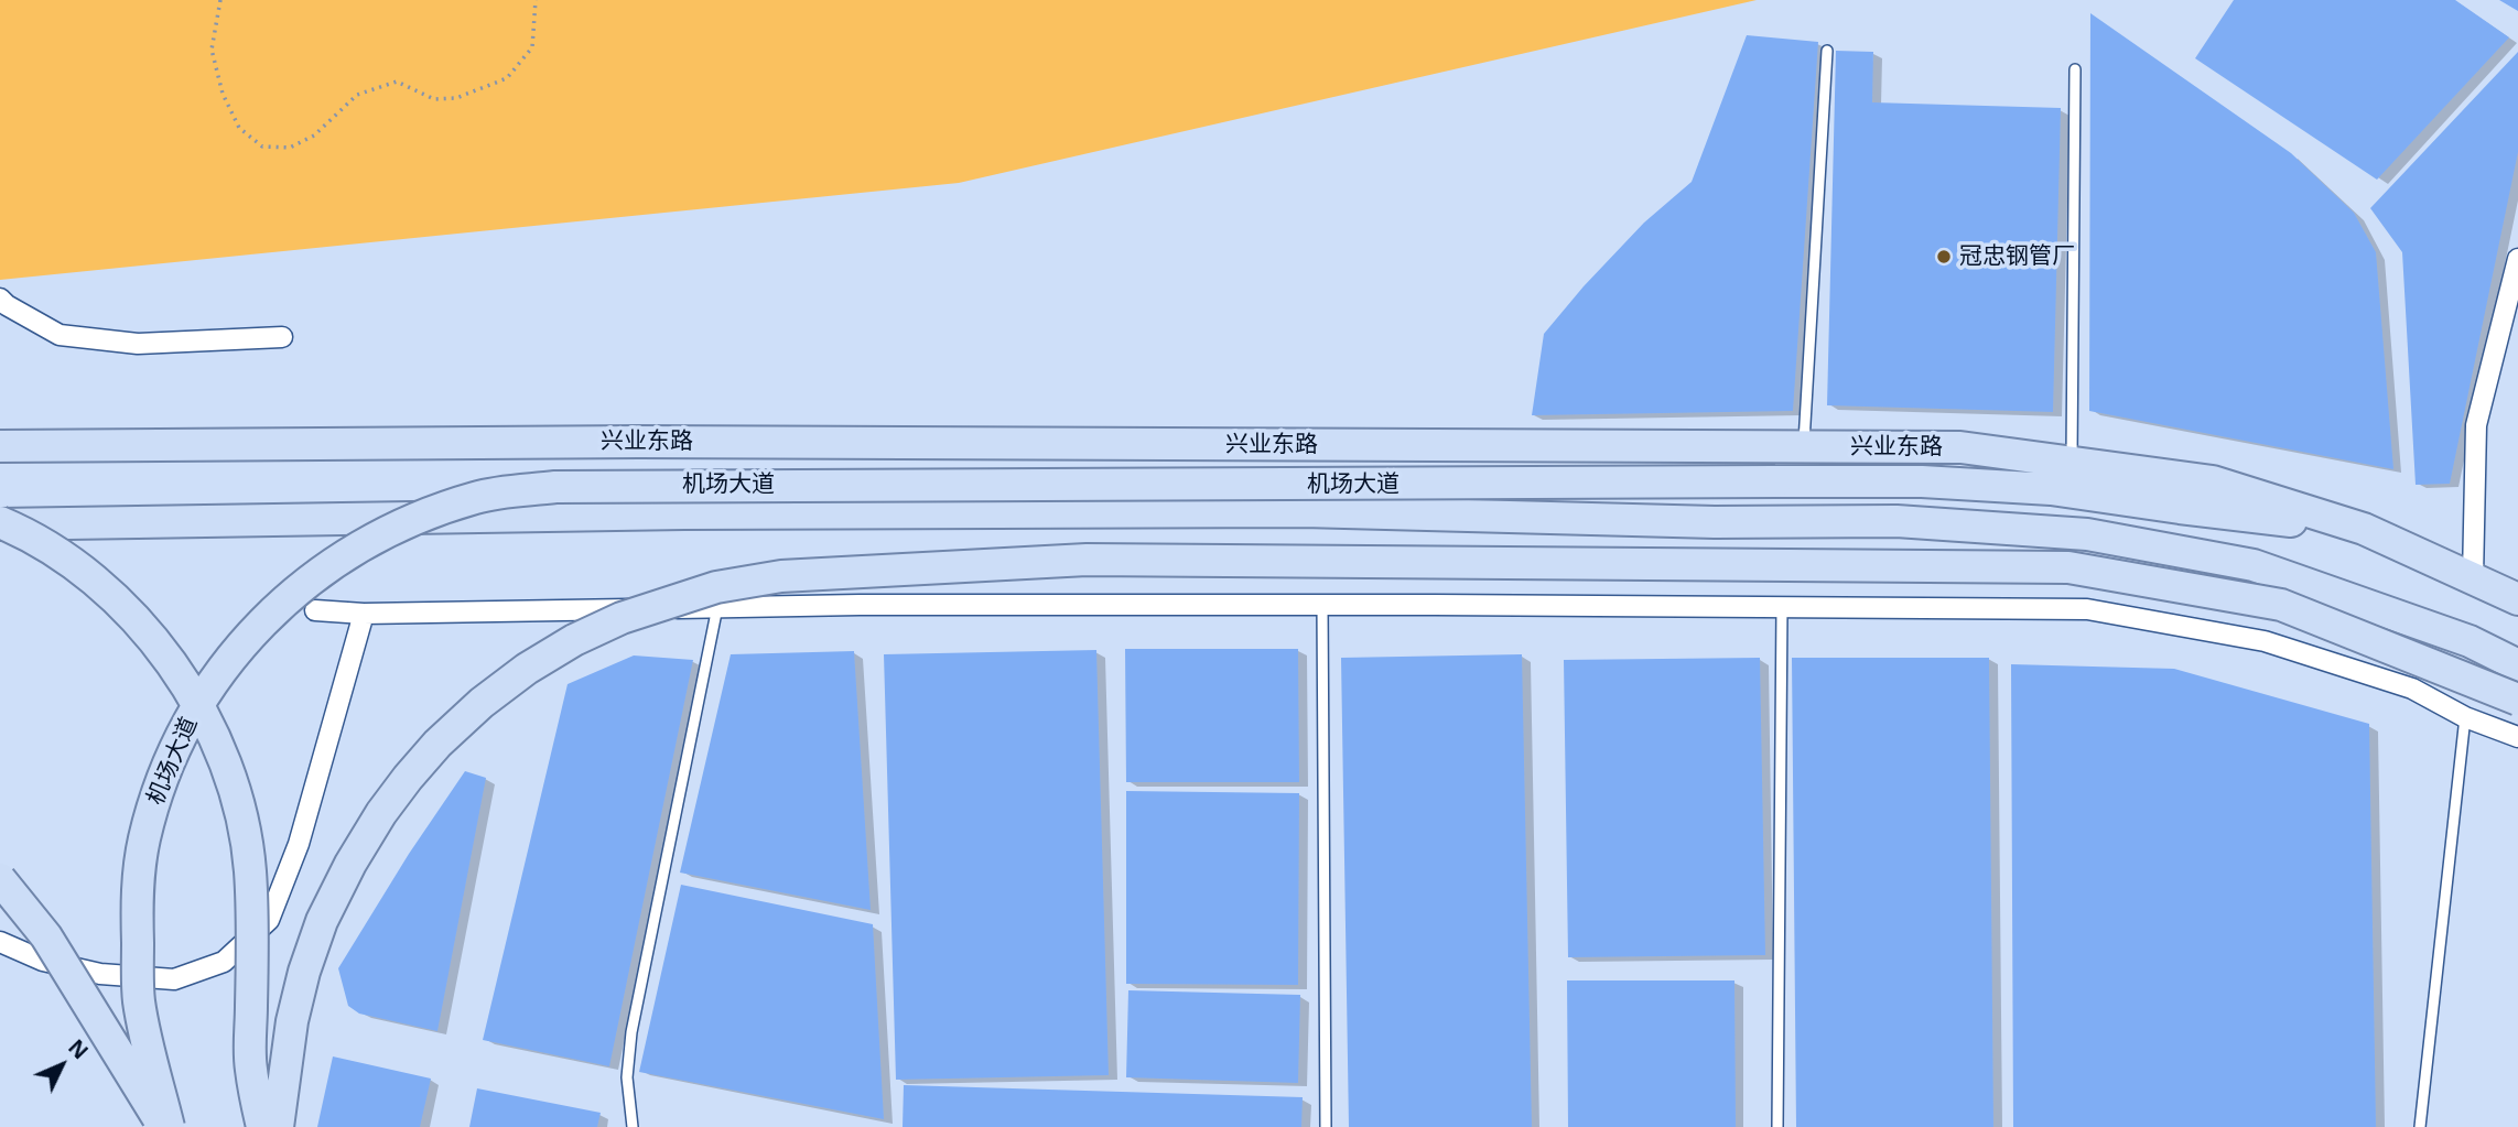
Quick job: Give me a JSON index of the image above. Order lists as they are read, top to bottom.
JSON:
{
  "streets": {
    "main road": ["兴业东路", "机场大道"]
  },
  "crossings": [
    ["兴业东路", "机场大道"]
  ],
  "places": ["冠忠钢管厂"],
  "north": "top right"
}
